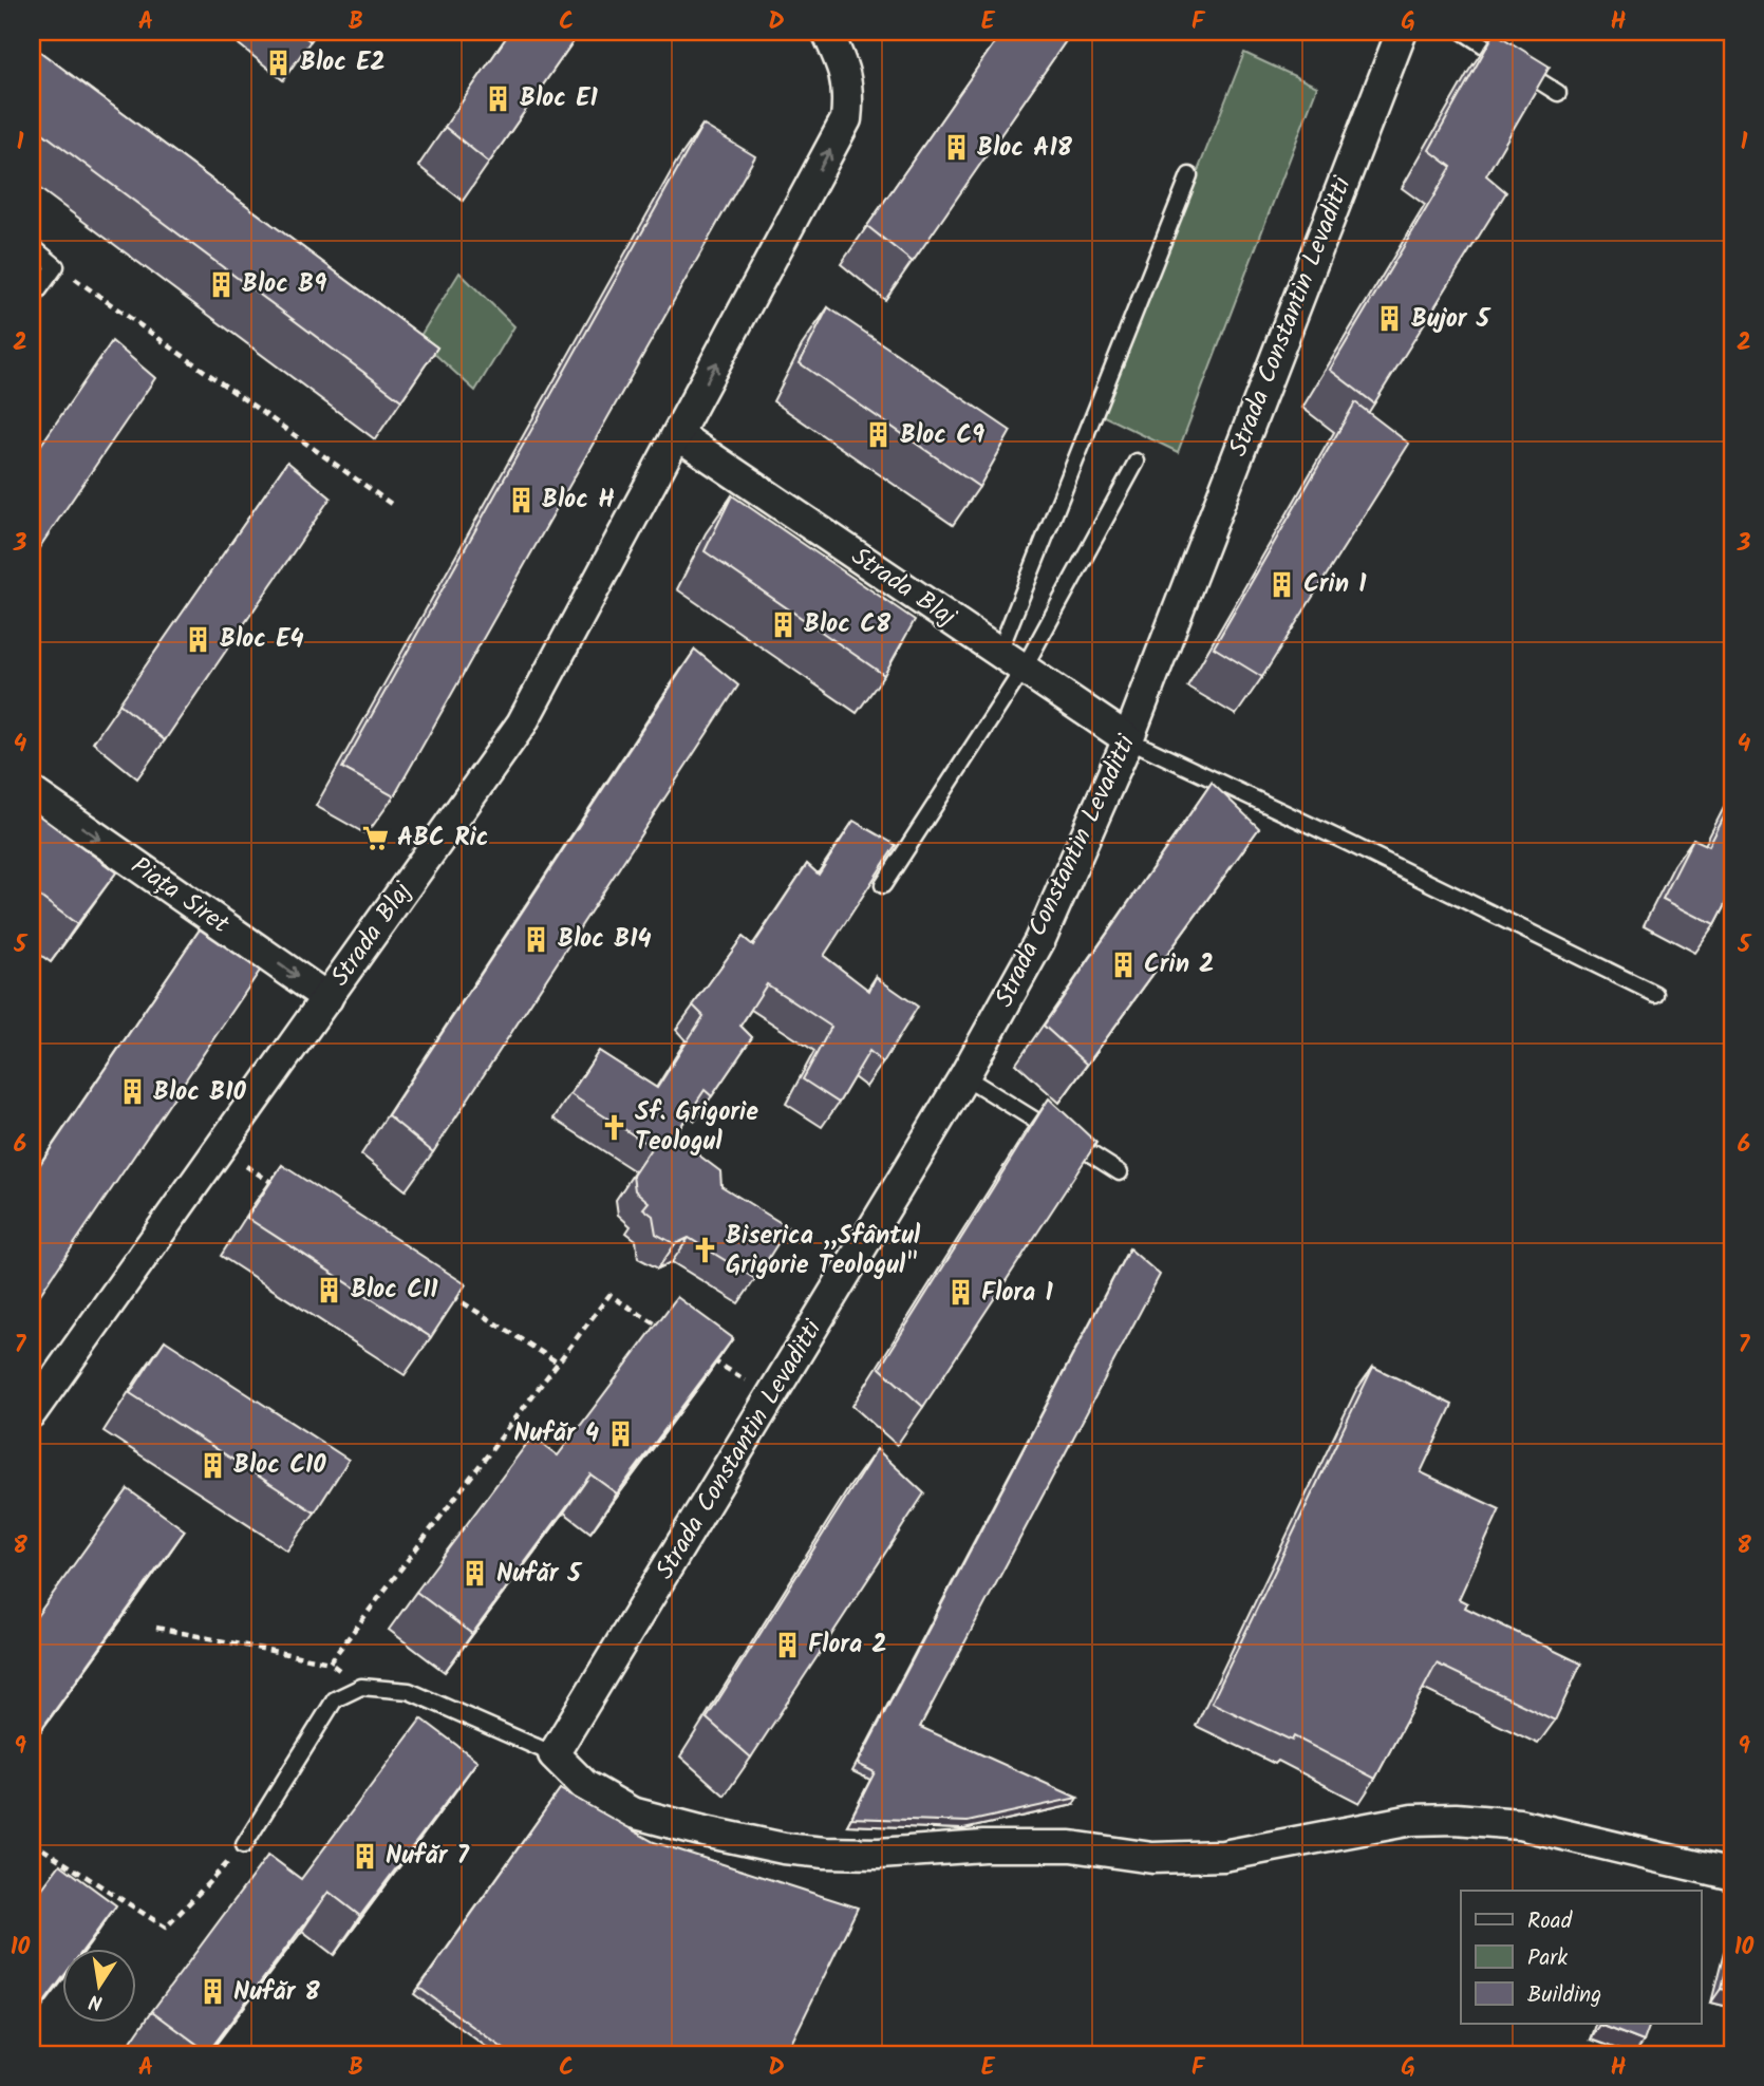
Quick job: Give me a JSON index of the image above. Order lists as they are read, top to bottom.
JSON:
{
  "streets": {
    "street": ["Strada Constantin Levaditti", "Strada Blaj", "Piața Siret"]
  },
  "crossings": [
    ["Strada Constantin Levaditti", "Strada Blaj"],
    ["Strada Blaj", "Piața Siret"]
  ],
  "one_way": ["Piața Siret"],
  "places": {
    "building": [
      "Bloc E2",
      "Bloc E1",
      "Bloc A18",
      "Bloc B9",
      "Bujor 5",
      "Bloc C9",
      "Bloc H",
      "Crin 1",
      "Bloc C8",
      "Bloc E4",
      "Bloc B14",
      "Crin 2",
      "Bloc B10",
      "Bloc C11",
      "Flora 1",
      "Nufăr 4",
      "Bloc C10",
      "Nufăr 5",
      "Flora 2",
      "Nufăr 7",
      "Nufăr 8"
    ],
    "supermarket": ["ABC Ric"],
    "church": ["Sf. Grigorie Teologul", "Biserica „Sfântul Grigorie Teologul\""]
  },
  "legend": ["Road", "Park", "Building"],
  "north": "bottom",
  "grid": {
    "columns": [
      "A",
      "B",
      "C",
      "D",
      "E",
      "F",
      "G",
      "H"
    ],
    "rows": [
      "1",
      "2",
      "3",
      "4",
      "5",
      "6",
      "7",
      "8",
      "9",
      "10"
    ]
  }
}
